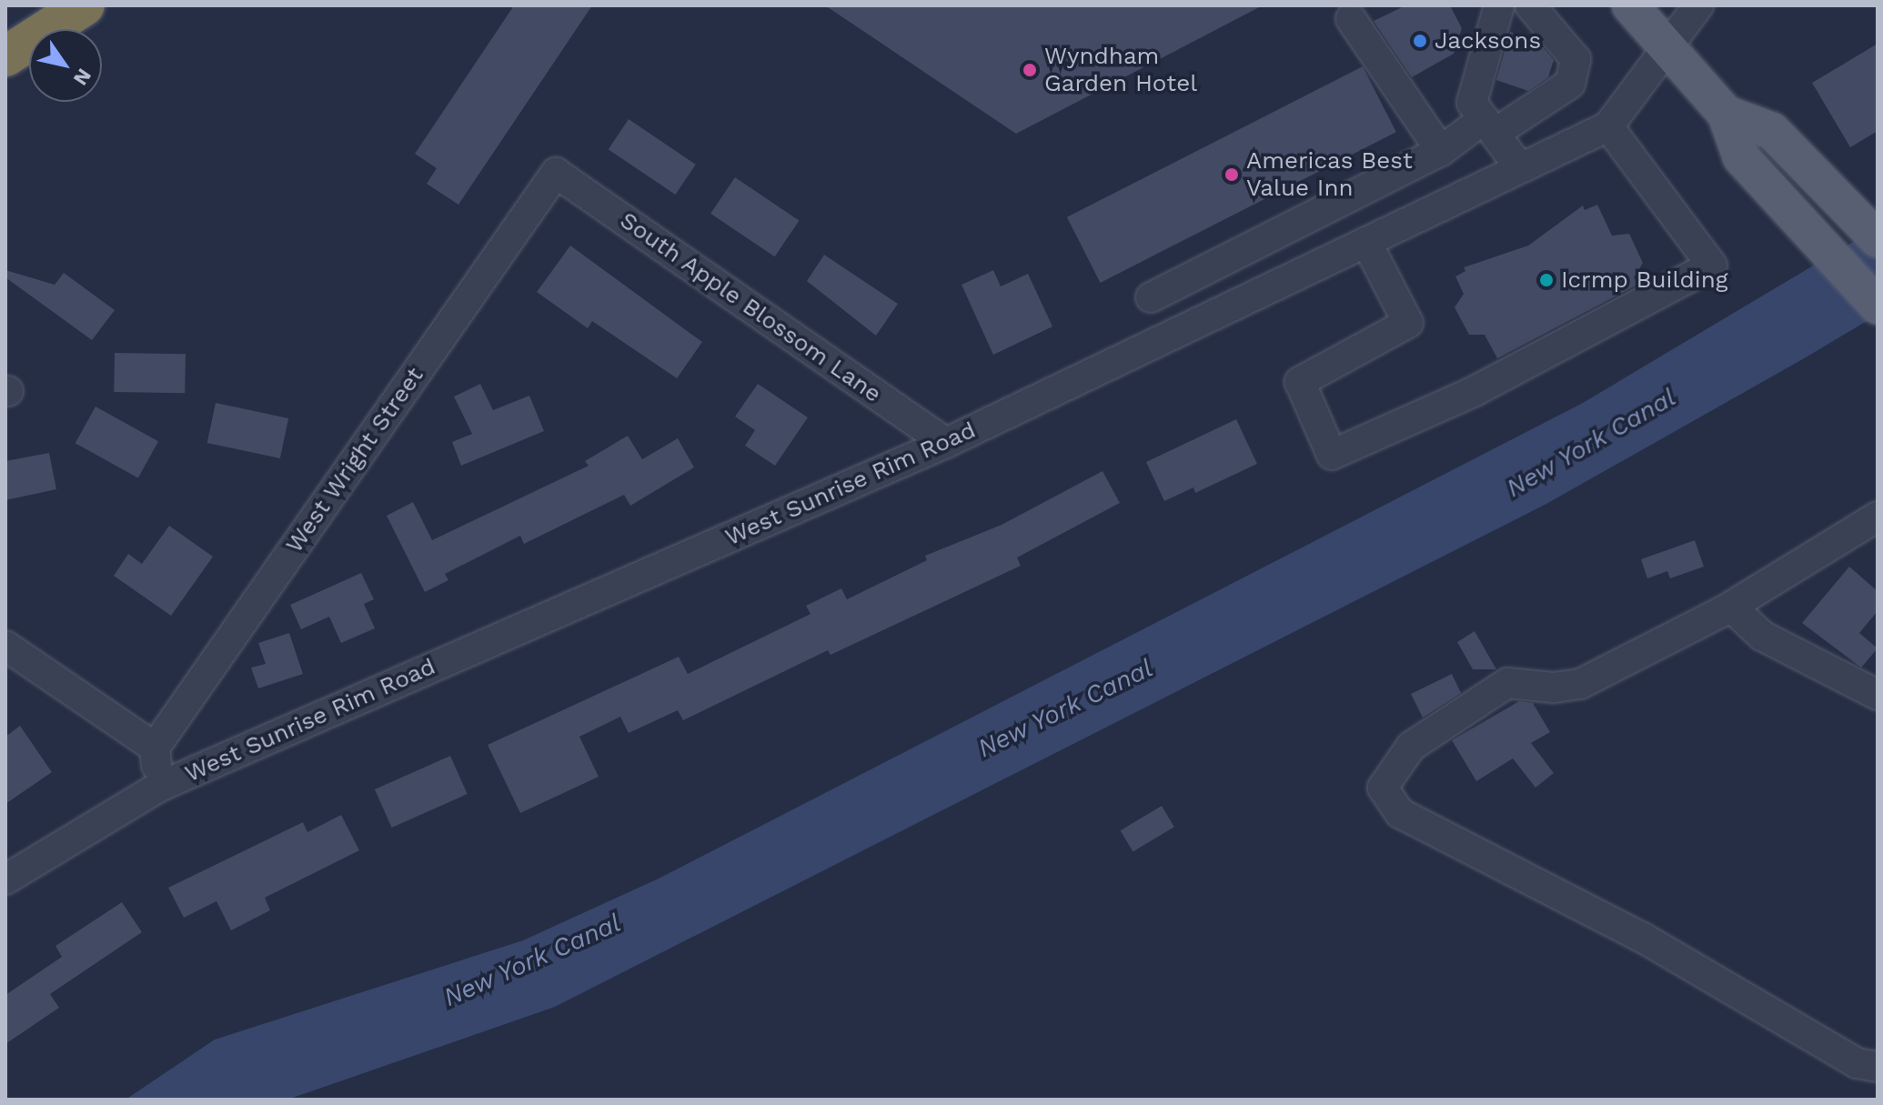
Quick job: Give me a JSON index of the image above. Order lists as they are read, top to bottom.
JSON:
{
  "streets": {
    "street": ["South Apple Blossom Lane", "West Wright Street", "West Sunrise Rim Road"]
  },
  "crossings": [
    ["South Apple Blossom Lane", "West Wright Street"],
    ["South Apple Blossom Lane", "West Sunrise Rim Road"]
  ],
  "water": ["New York Canal"],
  "places": [
    "Jacksons",
    "Wyndham Garden Hotel",
    "Americas Best Value Inn",
    "Icrmp Building"
  ],
  "north": "bottom right"
}
